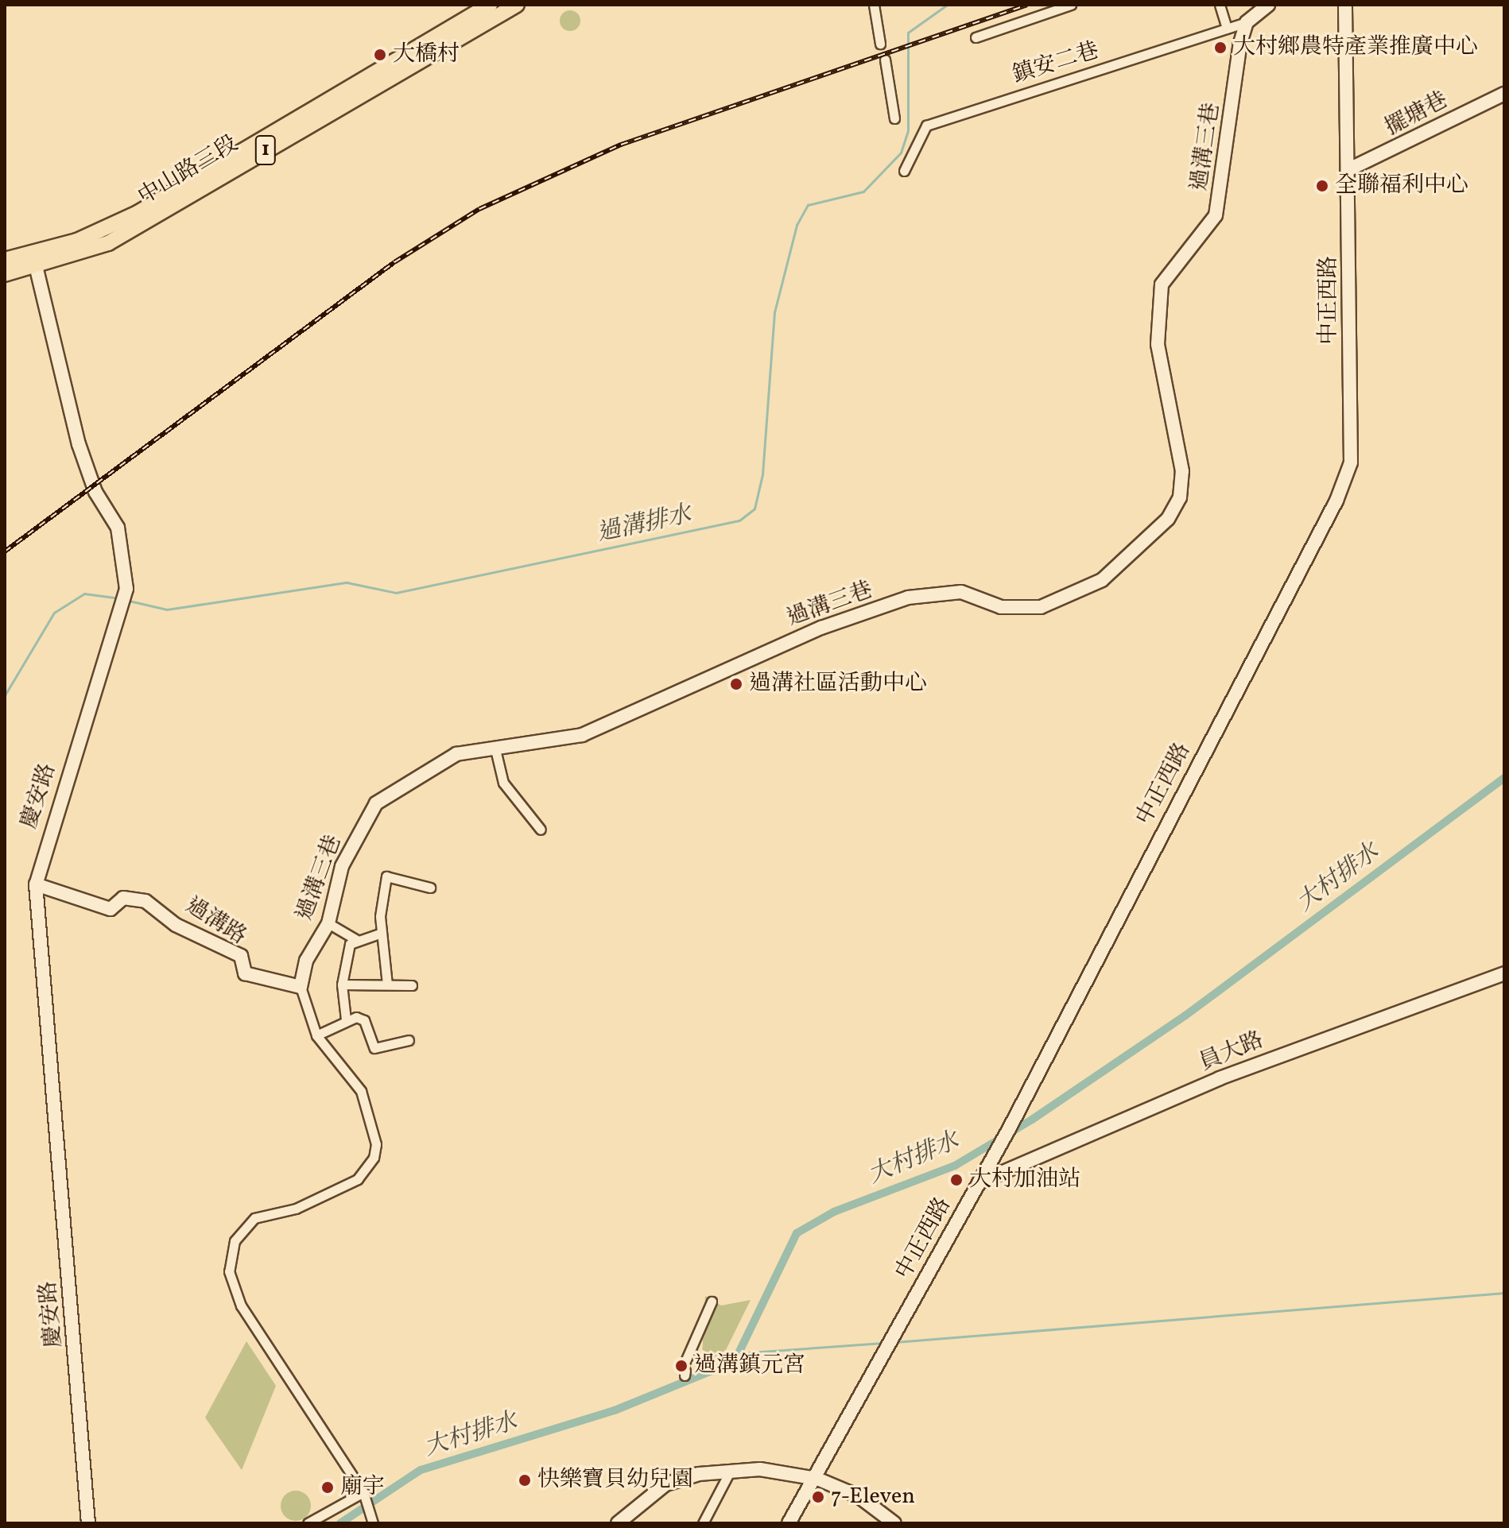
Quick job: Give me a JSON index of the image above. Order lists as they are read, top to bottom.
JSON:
{
  "streets": {
    "main road": ["1", "中山路三段"],
    "street": [
      "鎮安二巷",
      "擺塘巷",
      "過溝三巷",
      "中正西路",
      "慶安路",
      "過溝路",
      "員大路"
    ]
  },
  "crossings": [
    ["鎮安二巷", "過溝三巷"],
    ["擺塘巷", "中正西路"],
    ["過溝三巷", "過溝路"],
    ["中山路三段", "慶安路"],
    ["中正西路", "員大路"],
    ["慶安路", "過溝路"]
  ],
  "water": ["過溝排水", "大村排水"],
  "places": [
    "大村鄉農特產業推廣中心",
    "大橋村",
    "全聯福利中心",
    "過溝社區活動中心",
    "大村加油站",
    "過溝鎮元宮",
    "快樂寶貝幼兒園",
    "廟宇",
    "7-Eleven"
  ]
}
